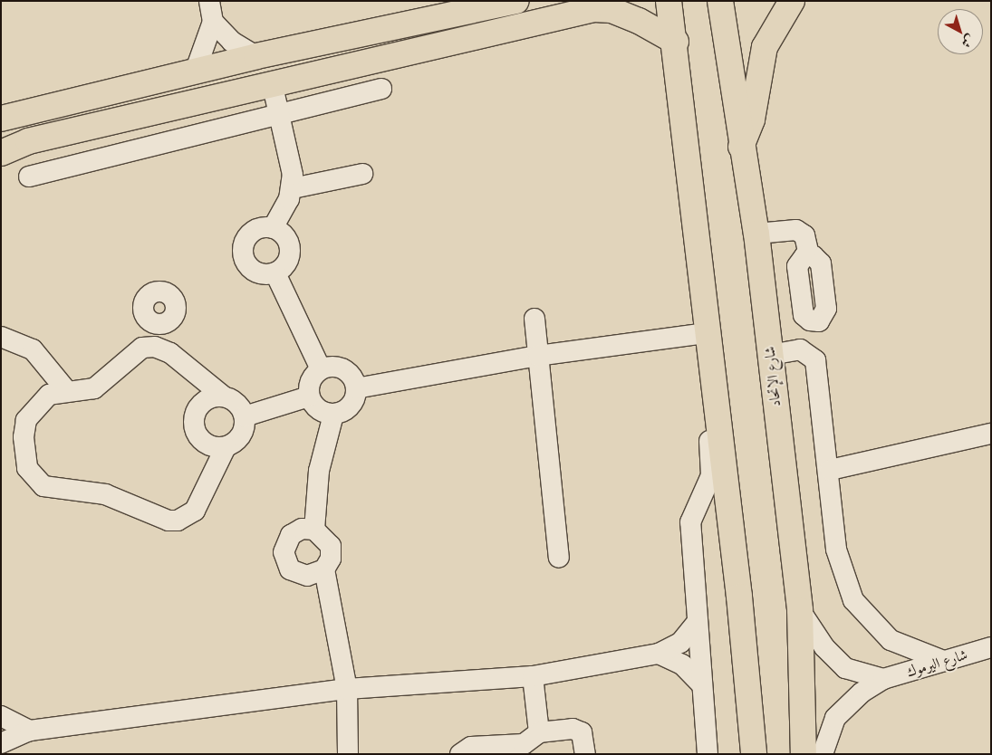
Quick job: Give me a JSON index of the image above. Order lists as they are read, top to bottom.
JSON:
{
  "streets": {
    "main road": ["شارع الإتحاد"],
    "street": ["شارع اليرموك"]
  },
  "north": "bottom right"
}
